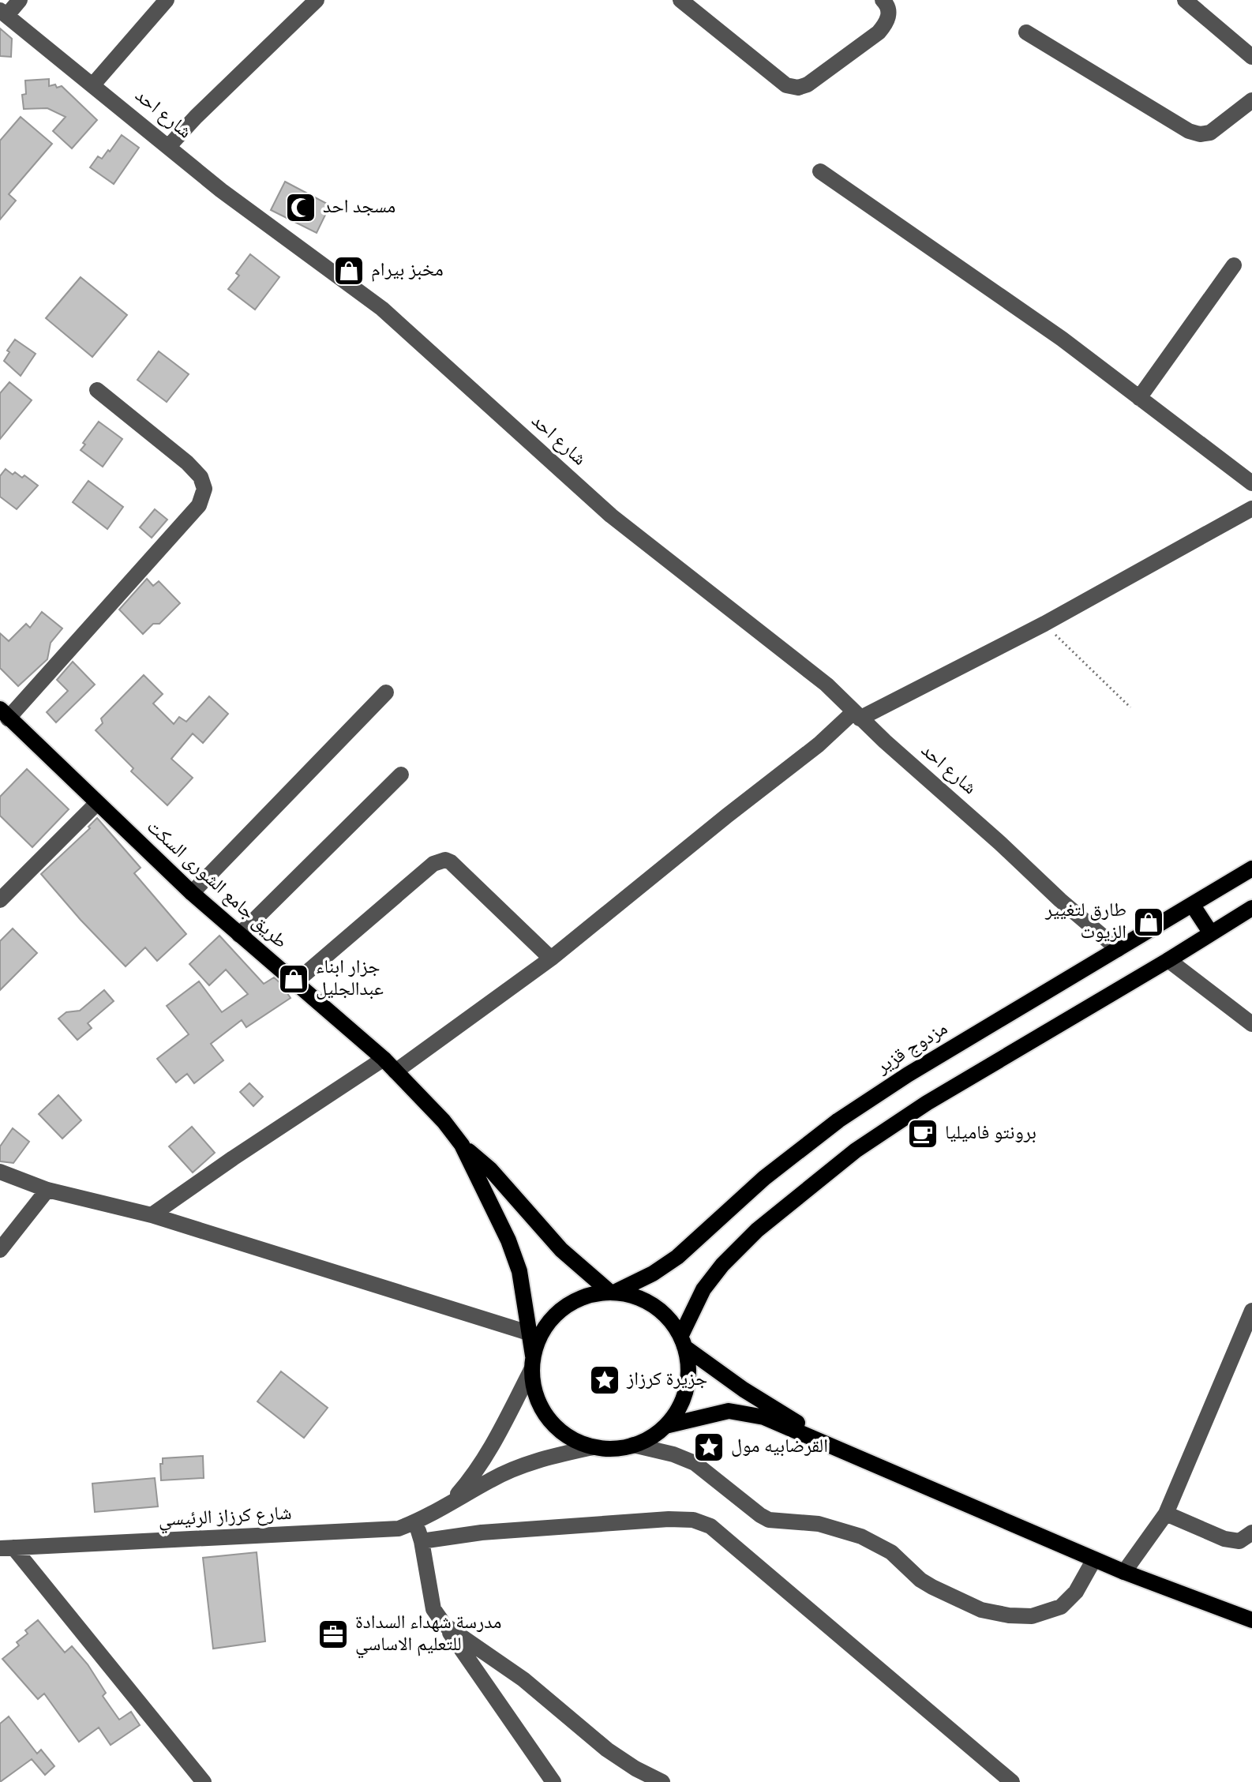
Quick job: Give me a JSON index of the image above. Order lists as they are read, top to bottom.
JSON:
{
  "streets": {
    "main road": ["طريق جامع الشورى السكت", "مزدوج قزير"],
    "street": ["شارع احد", "شارع كرزاز الرئيسي"]
  },
  "crossings": [
    ["شارع احد", "مزدوج قزير"],
    ["طريق جامع الشورى السكت", "مزدوج قزير"],
    ["طريق جامع الشورى السكت", "شارع كرزاز الرئيسي"],
    ["مزدوج قزير", "شارع كرزاز الرئيسي"]
  ],
  "places": {
    "mosque": ["مسجد احد"],
    "shop": ["مخبز بيرام", "طارق لتغيير الزيوت", "جزار ابناء عبدالجليل"],
    "cafe": ["برونتو فاميليا"],
    "place": ["جزيرة كرزاز", "القرضابيه مول"],
    "office": ["مدرسة شهداء السدادة للتعليم الاساسي"]
  }
}
